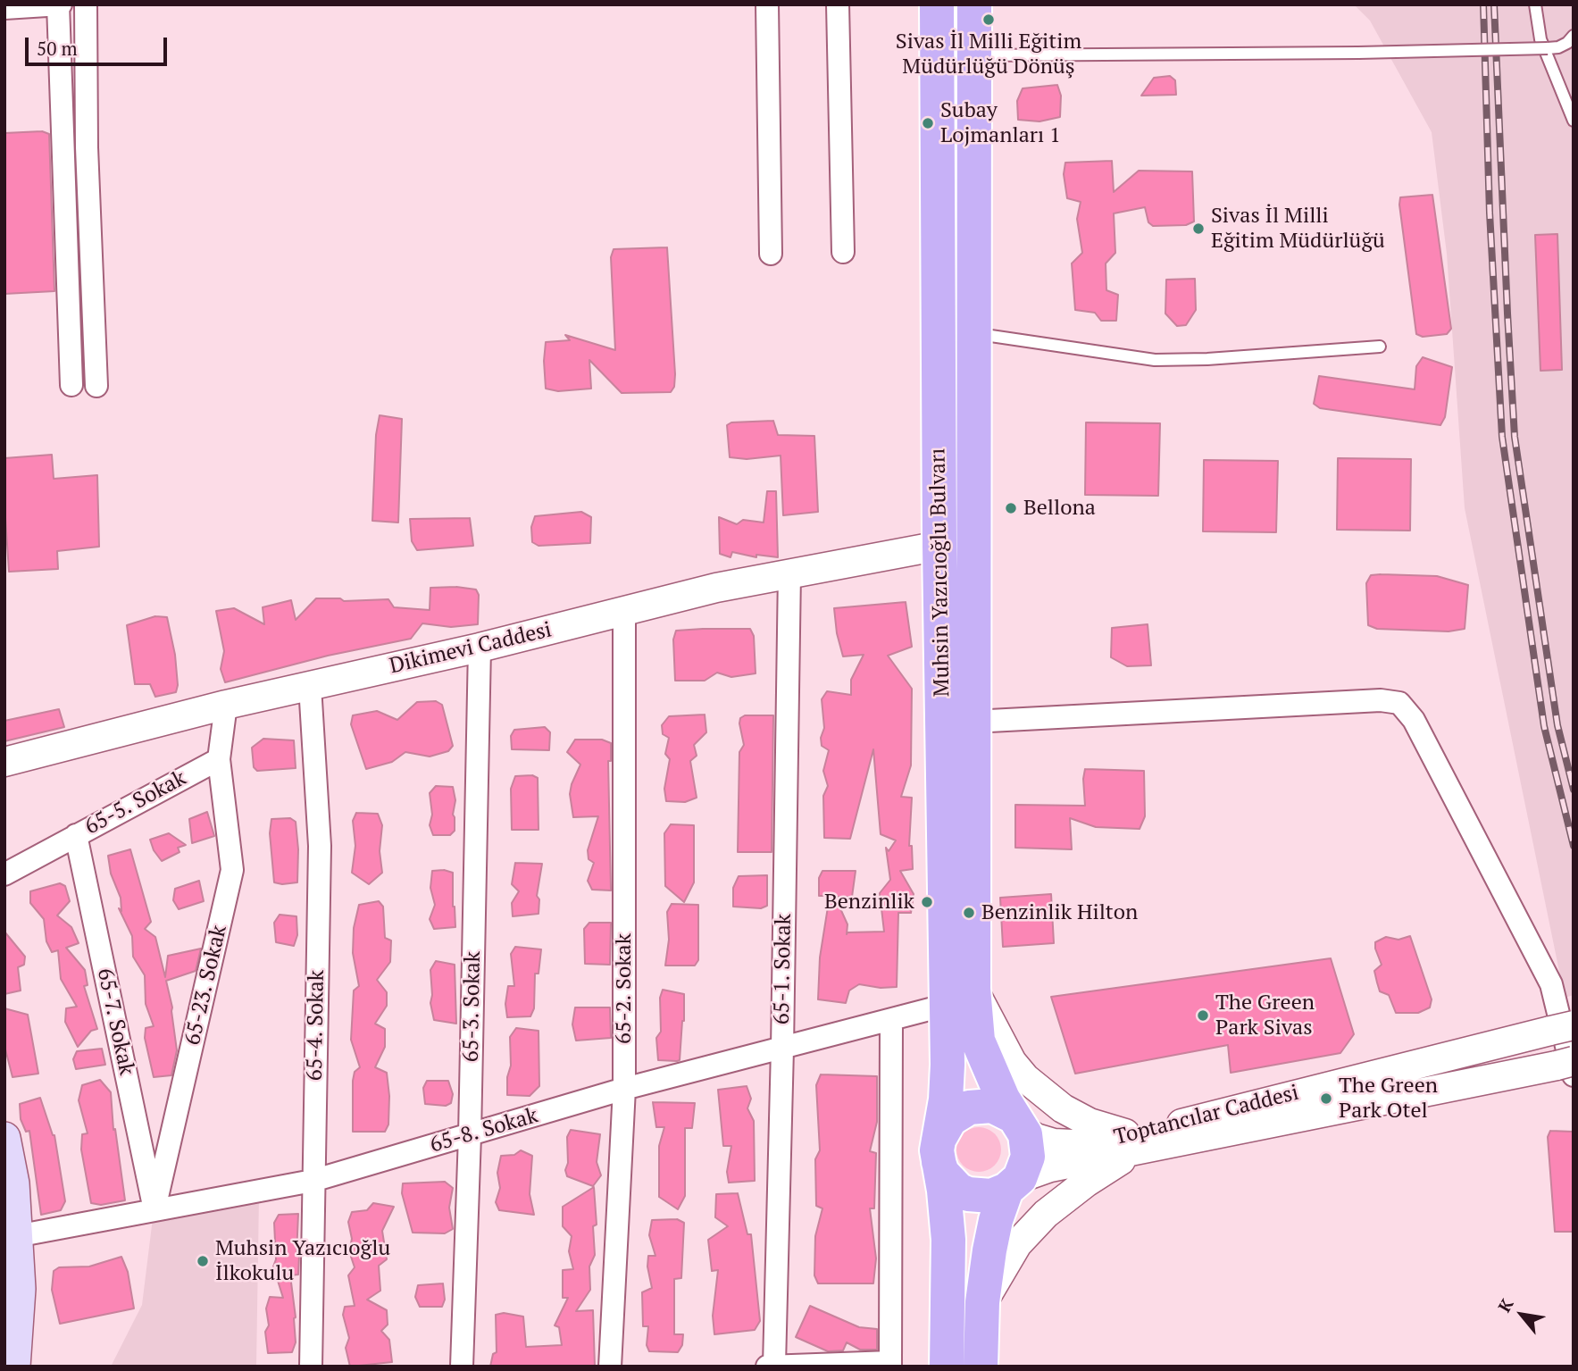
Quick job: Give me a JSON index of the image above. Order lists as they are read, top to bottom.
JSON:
{
  "streets": {
    "main road": ["Muhsin Yazıcıoğlu Bulvarı"],
    "street": [
      "Dikimevi Caddesi",
      "65-5. Sokak",
      "65-1. Sokak",
      "65-23. Sokak",
      "65-2. Sokak",
      "65-3. Sokak",
      "65-7. Sokak",
      "65-4. Sokak",
      "Toptancılar Caddesi",
      "65-8. Sokak"
    ]
  },
  "crossings": [
    ["Muhsin Yazıcıoğlu Bulvarı", "Dikimevi Caddesi"],
    ["Muhsin Yazıcıoğlu Bulvarı", "Toptancılar Caddesi"],
    ["Muhsin Yazıcıoğlu Bulvarı", "65-8. Sokak"],
    ["Dikimevi Caddesi", "65-1. Sokak"],
    ["Dikimevi Caddesi", "65-2. Sokak"],
    ["Dikimevi Caddesi", "65-3. Sokak"],
    ["Dikimevi Caddesi", "65-4. Sokak"],
    ["65-5. Sokak", "65-23. Sokak"],
    ["65-5. Sokak", "65-7. Sokak"],
    ["65-1. Sokak", "65-8. Sokak"],
    ["65-23. Sokak", "65-7. Sokak"],
    ["65-23. Sokak", "65-8. Sokak"],
    ["65-2. Sokak", "65-8. Sokak"],
    ["65-3. Sokak", "65-8. Sokak"],
    ["65-7. Sokak", "65-8. Sokak"],
    ["65-4. Sokak", "65-8. Sokak"]
  ],
  "places": [
    "Sivas İl Milli Eğitim Müdürlüğü Dönüş",
    "Subay Lojmanları 1",
    "Sivas İl Milli Eğitim Müdürlüğü",
    "Bellona",
    "Benzinlik",
    "Benzinlik Hilton",
    "The Green Park Sivas",
    "The Green Park Otel",
    "Muhsin Yazıcıoğlu İlkokulu"
  ],
  "scale_bar": "50 m",
  "north": "top left"
}
